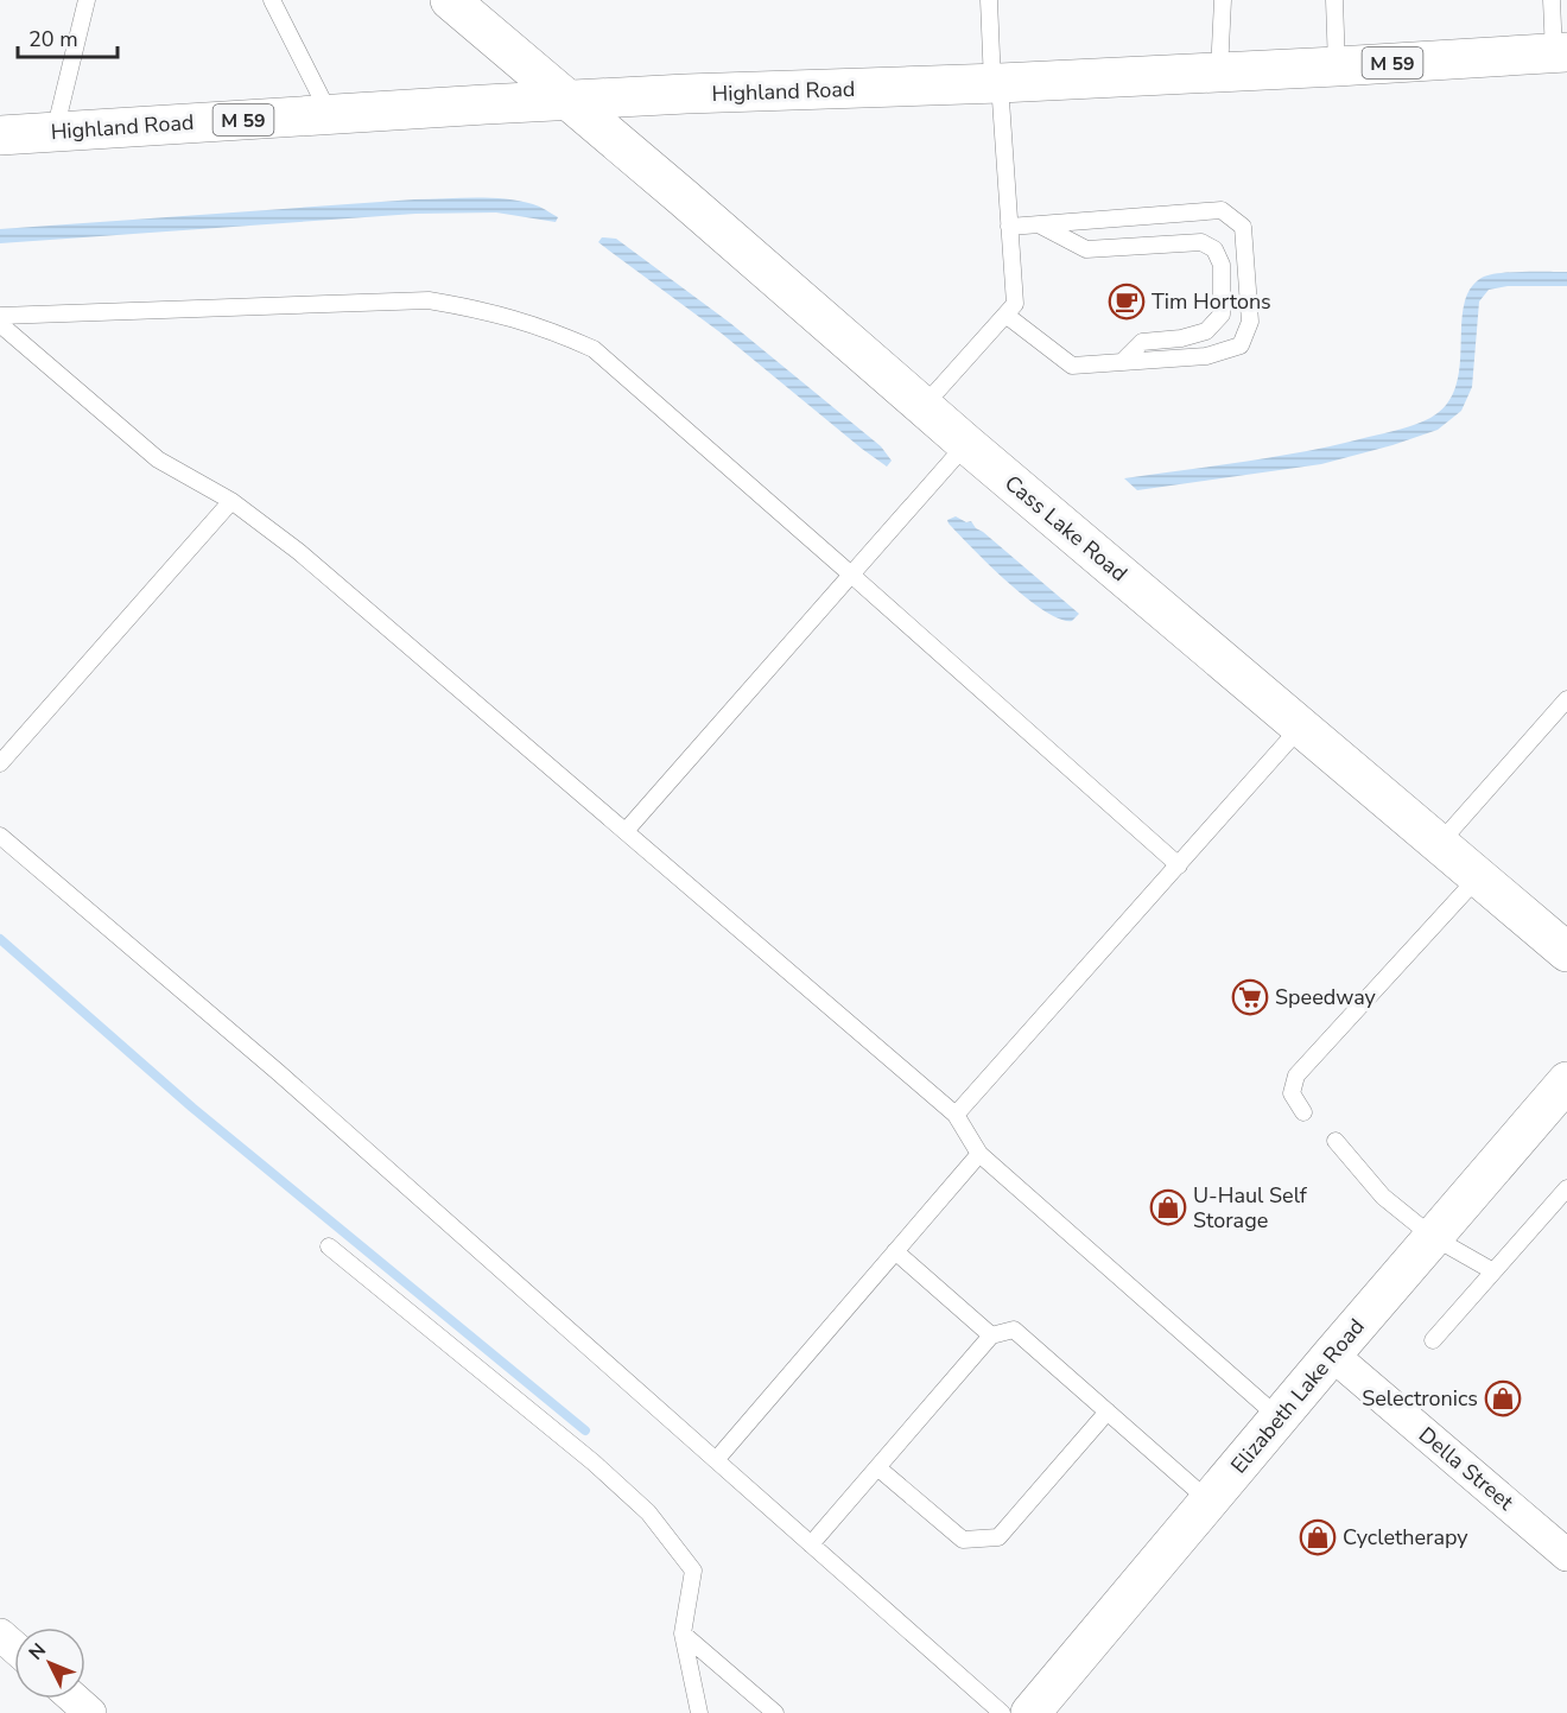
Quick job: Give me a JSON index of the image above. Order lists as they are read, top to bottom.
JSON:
{
  "streets": {
    "main road": [
      "M 59",
      "Highland Road",
      "Cass Lake Road",
      "Elizabeth Lake Road"
    ],
    "street": ["Della Street"]
  },
  "crossings": [
    ["Highland Road", "Cass Lake Road"],
    ["Elizabeth Lake Road", "Della Street"]
  ],
  "places": {
    "cafe": ["Tim Hortons"],
    "supermarket": ["Speedway"],
    "shop": ["U-Haul Self Storage", "Selectronics", "Cycletherapy"]
  },
  "scale_bar": "20 m",
  "north": "top left"
}
